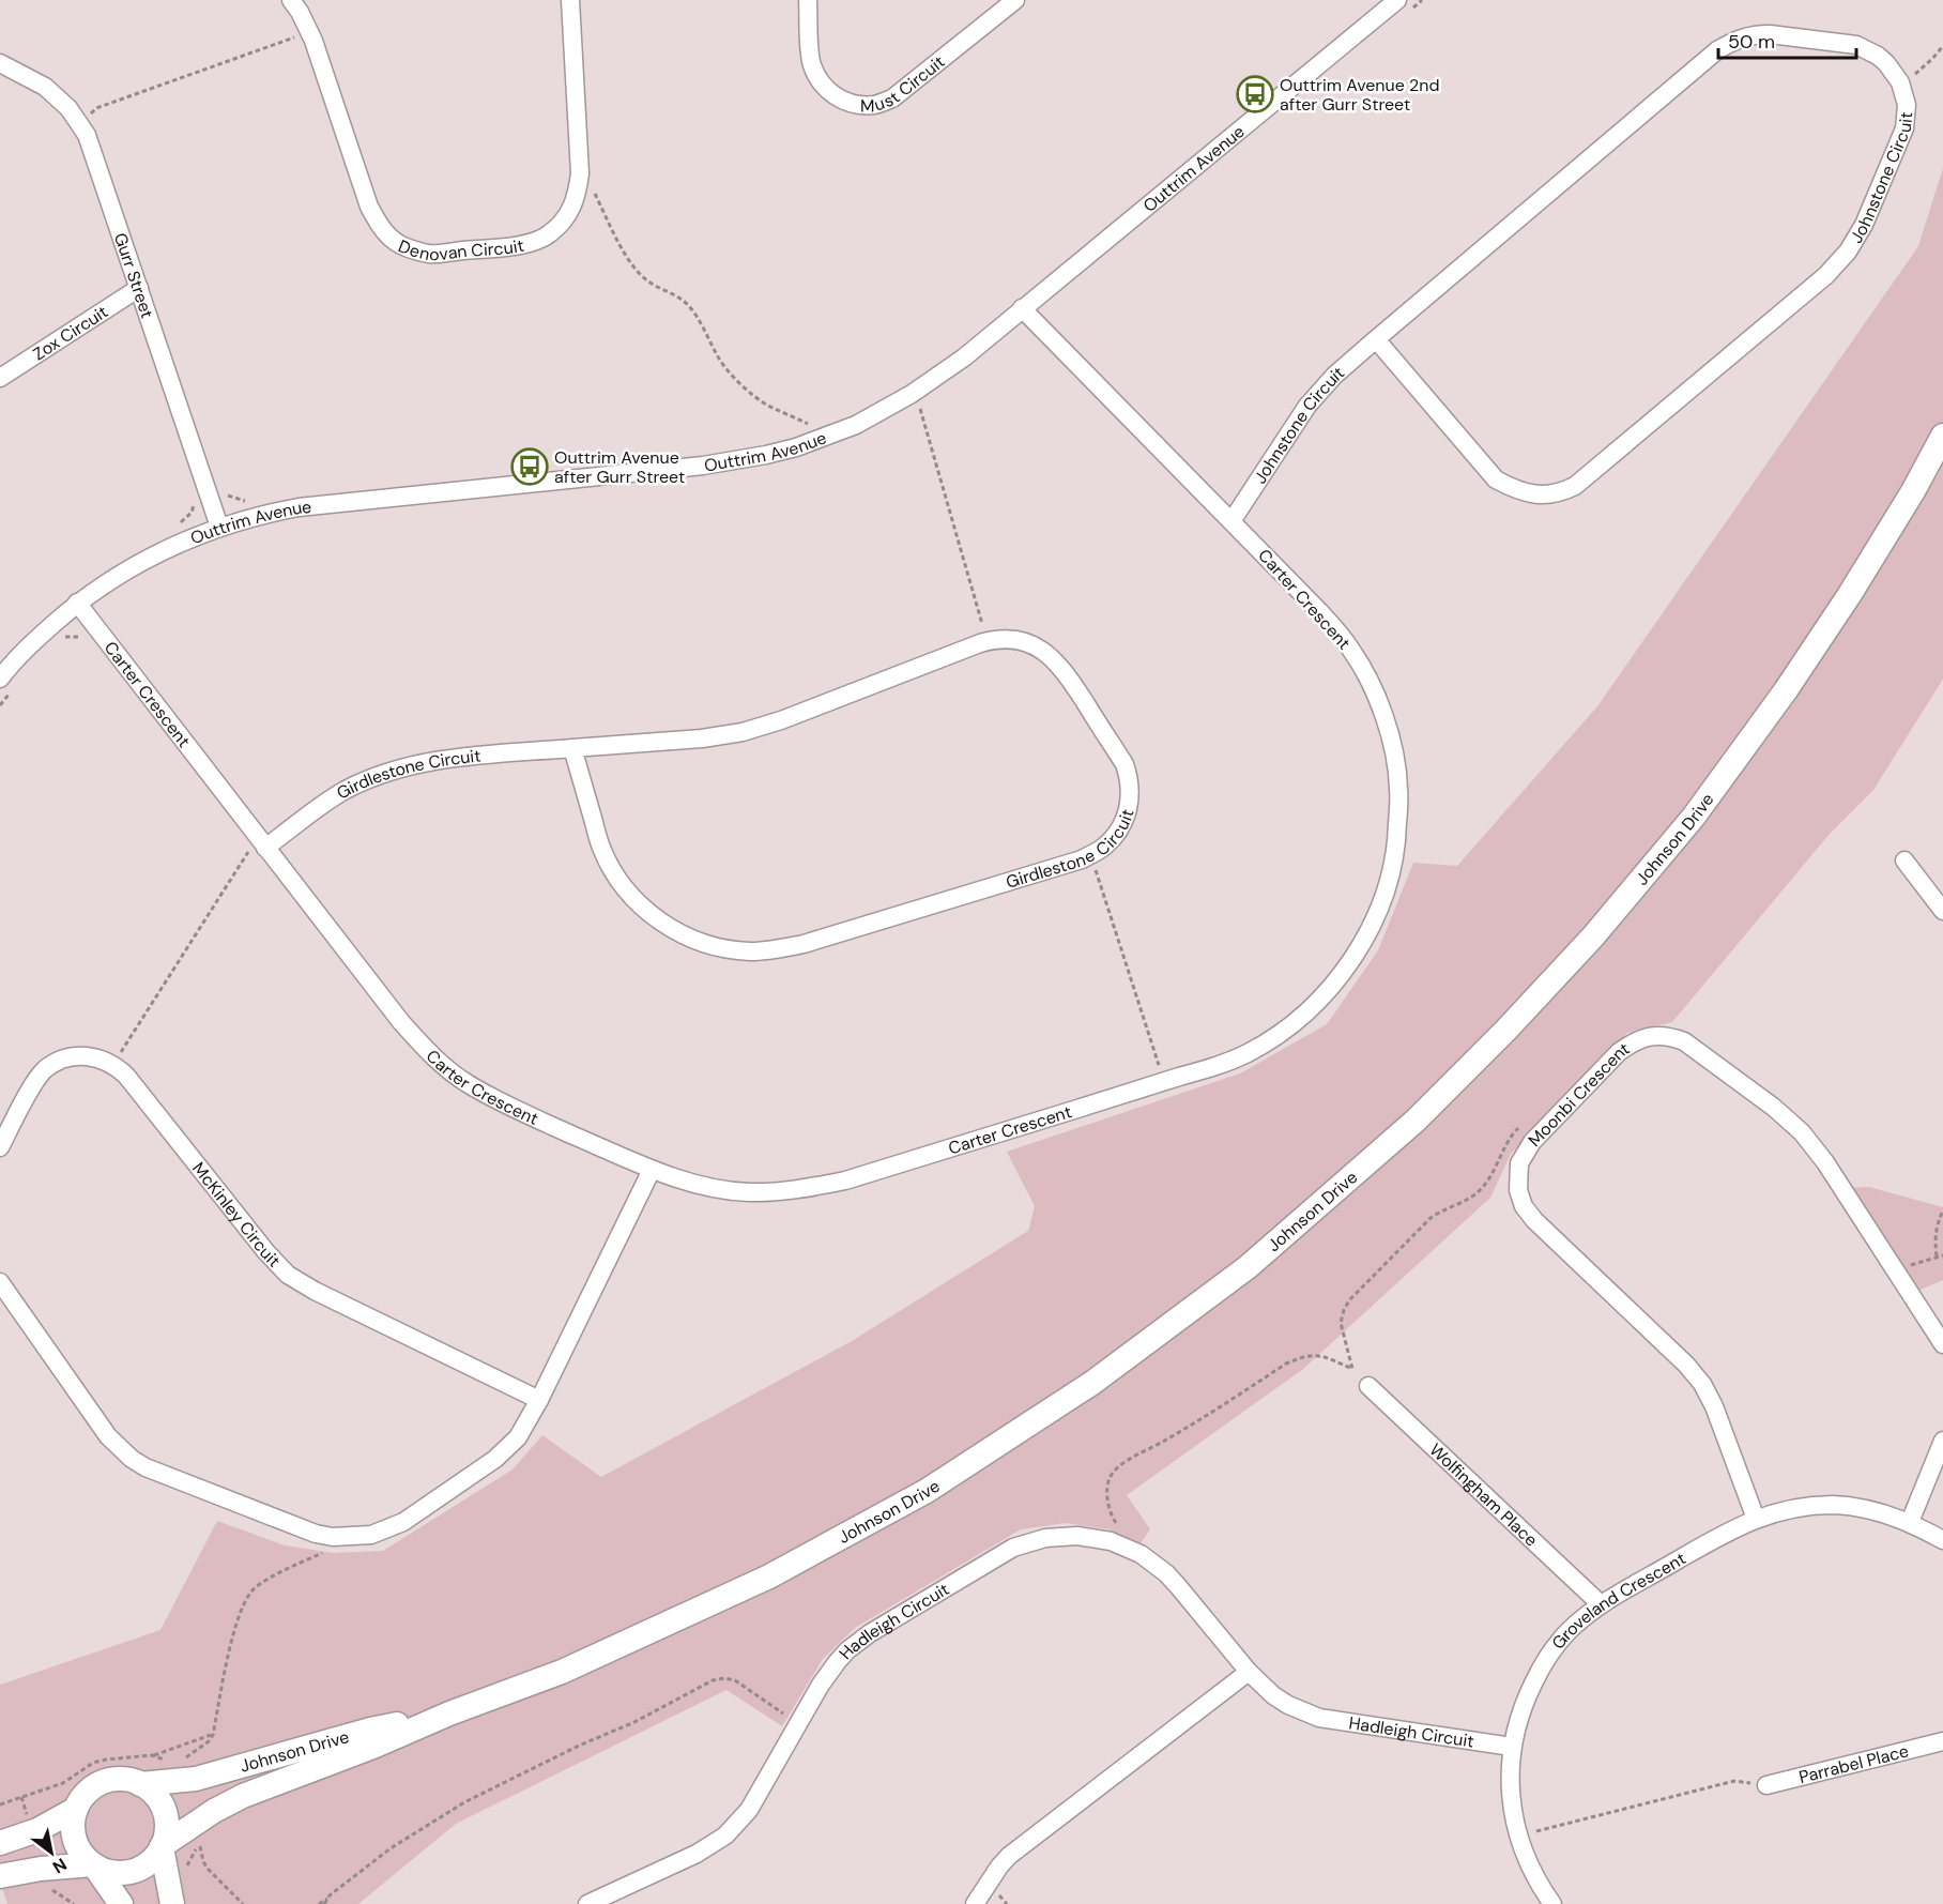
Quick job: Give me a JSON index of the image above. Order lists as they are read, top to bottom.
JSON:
{
  "streets": {
    "main road": ["Johnson Drive"],
    "street": [
      "Must Circuit",
      "Outtrim Avenue",
      "Johnstone Circuit",
      "Denovan Circuit",
      "Gurr Street",
      "Zox Circuit",
      "Carter Crescent",
      "Girdlestone Circuit",
      "Moonbi Crescent",
      "McKinley Circuit",
      "Wolfingham Place",
      "Groveland Crescent",
      "Hadleigh Circuit",
      "Parrabel Place"
    ]
  },
  "crossings": [
    ["Outtrim Avenue", "Gurr Street"],
    ["Outtrim Avenue", "Carter Crescent"],
    ["Johnstone Circuit", "Carter Crescent"],
    ["Gurr Street", "Zox Circuit"],
    ["Carter Crescent", "Girdlestone Circuit"],
    ["Moonbi Crescent", "Groveland Crescent"],
    ["Wolfingham Place", "Groveland Crescent"],
    ["Groveland Crescent", "Hadleigh Circuit"]
  ],
  "places": {
    "bus stop": ["Outtrim Avenue 2nd after Gurr Street", "Outtrim Avenue after Gurr Street"]
  },
  "scale_bar": "50 m",
  "north": "bottom right"
}
